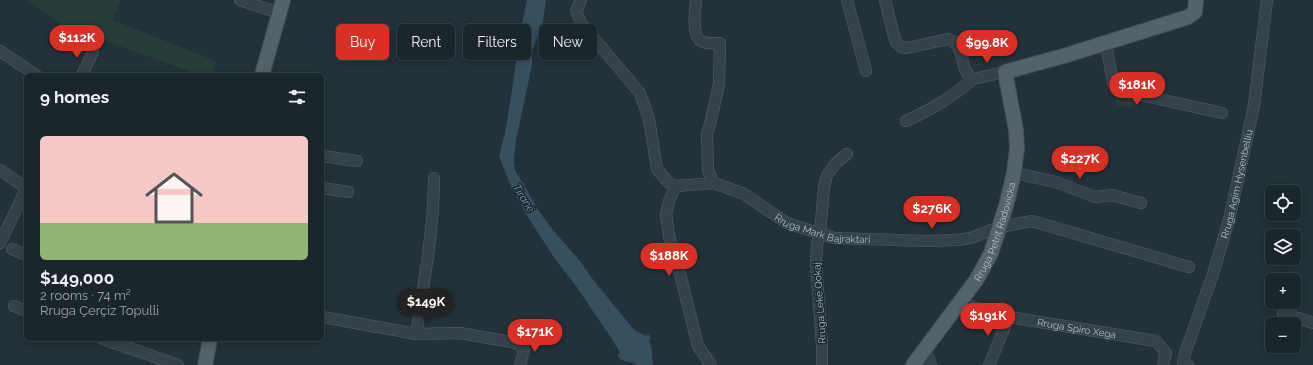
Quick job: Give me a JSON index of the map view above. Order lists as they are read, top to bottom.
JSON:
{
  "streets": {
    "main road": ["Rruga Petrit Radovicka"],
    "street": [
      "Rruga Agim Hysenbelliu",
      "Rruga Mark Bajraktari",
      "Rruga Lekë Qokaj",
      "Rruga Spiro Xega"
    ]
  },
  "crossings": [
    ["Rruga Mark Bajraktari", "Rruga Petrit Radovicka"],
    ["Rruga Mark Bajraktari", "Rruga Lekë Qokaj"],
    ["Rruga Petrit Radovicka", "Rruga Spiro Xega"]
  ],
  "water": ["Tiranë"],
  "page": {
    "chip": [
      "Buy",
      "Rent",
      "Filters",
      "New"
    ],
    "price": [
      "$112K",
      "$99.8K",
      "$181K",
      "$227K",
      "$276K",
      "$188K",
      "$149K",
      "$191K",
      "$171K"
    ],
    "heading": "9 homes",
    "list": [
      {
        "name": "$149,000",
        "note": "2 rooms · 74 m² · Rruga Çerçiz Topulli"
      }
    ],
    "map_buttons": ["+", "−"]
  }
}
